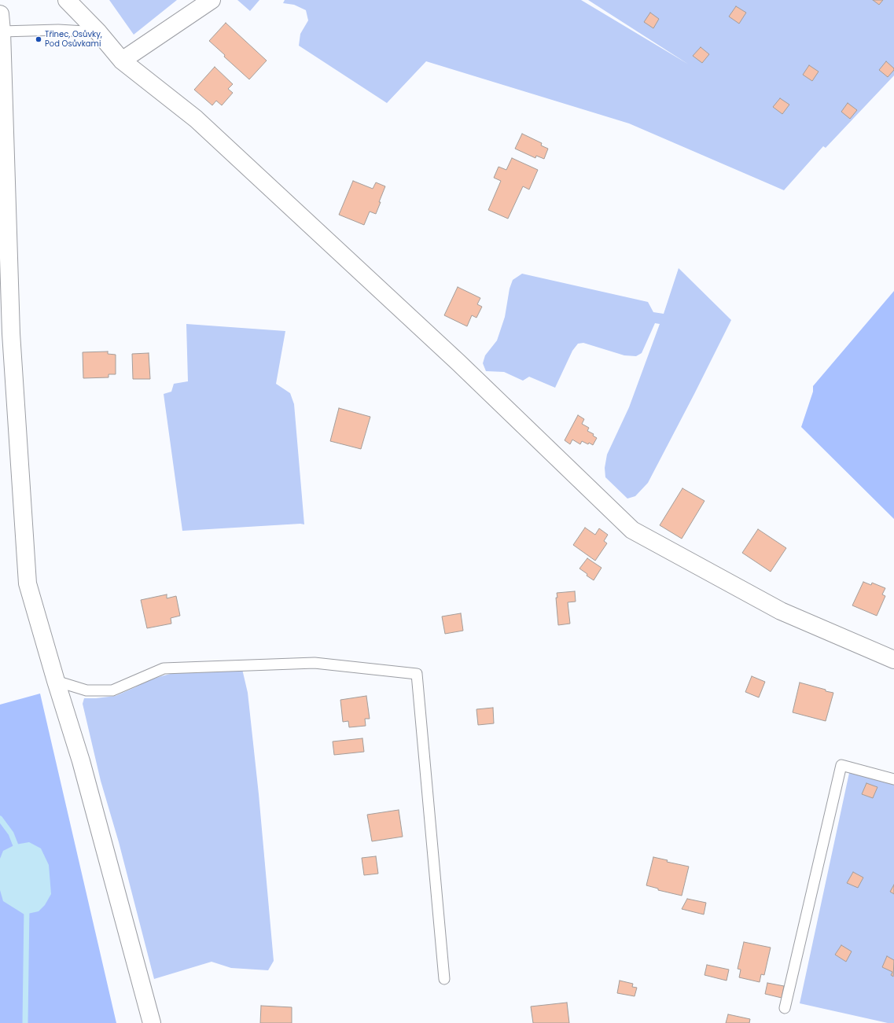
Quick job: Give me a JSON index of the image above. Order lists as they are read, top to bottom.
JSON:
{
  "places": ["Třinec, Osůvky, Pod Osůvkami"]
}
